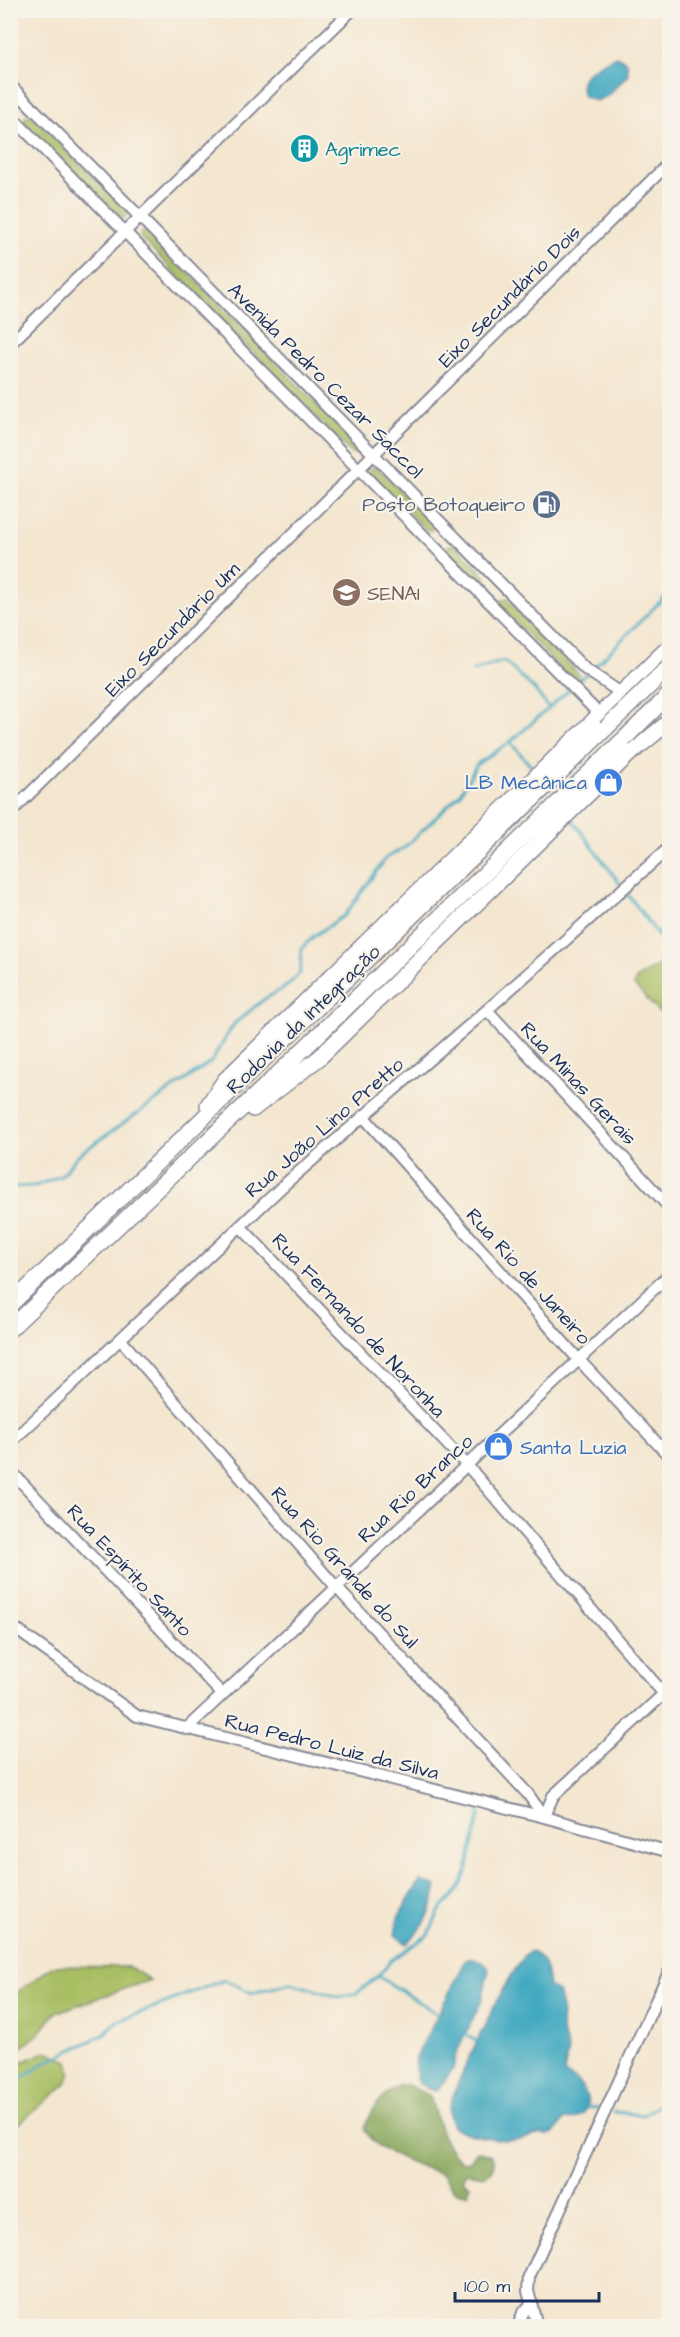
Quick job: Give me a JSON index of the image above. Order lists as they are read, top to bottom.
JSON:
{
  "streets": {
    "highway": ["Rodovia da Integração"],
    "street": [
      "Eixo Secundário Dois",
      "Avenida Pedro Cezar Saccol",
      "Eixo Secundário Um",
      "Rua Minas Gerais",
      "Rua João Lino Pretto",
      "Rua Rio de Janeiro",
      "Rua Fernando de Noronha",
      "Rua Rio Branco",
      "Rua Rio Grande do Sul",
      "Rua Espírito Santo",
      "Rua Pedro Luiz da Silva"
    ]
  },
  "crossings": [
    ["Eixo Secundário Dois", "Avenida Pedro Cezar Saccol"],
    ["Eixo Secundário Dois", "Eixo Secundário Um"],
    ["Avenida Pedro Cezar Saccol", "Eixo Secundário Um"],
    ["Avenida Pedro Cezar Saccol", "Rodovia da Integração"],
    ["Rua Minas Gerais", "Rua João Lino Pretto"],
    ["Rua João Lino Pretto", "Rua Rio de Janeiro"],
    ["Rua João Lino Pretto", "Rua Fernando de Noronha"],
    ["Rua João Lino Pretto", "Rua Rio Grande do Sul"],
    ["Rua Rio de Janeiro", "Rua Rio Branco"],
    ["Rua Fernando de Noronha", "Rua Rio Branco"],
    ["Rua Rio Branco", "Rua Rio Grande do Sul"],
    ["Rua Rio Branco", "Rua Espírito Santo"],
    ["Rua Rio Branco", "Rua Pedro Luiz da Silva"],
    ["Rua Rio Grande do Sul", "Rua Pedro Luiz da Silva"]
  ],
  "places": {
    "building": ["Agrimec"],
    "fuel station": ["Posto Botoqueiro"],
    "school or university": ["SENAI"],
    "shop": ["LB Mecânica", "Santa Luzia"]
  },
  "scale_bar": "100 m"
}
